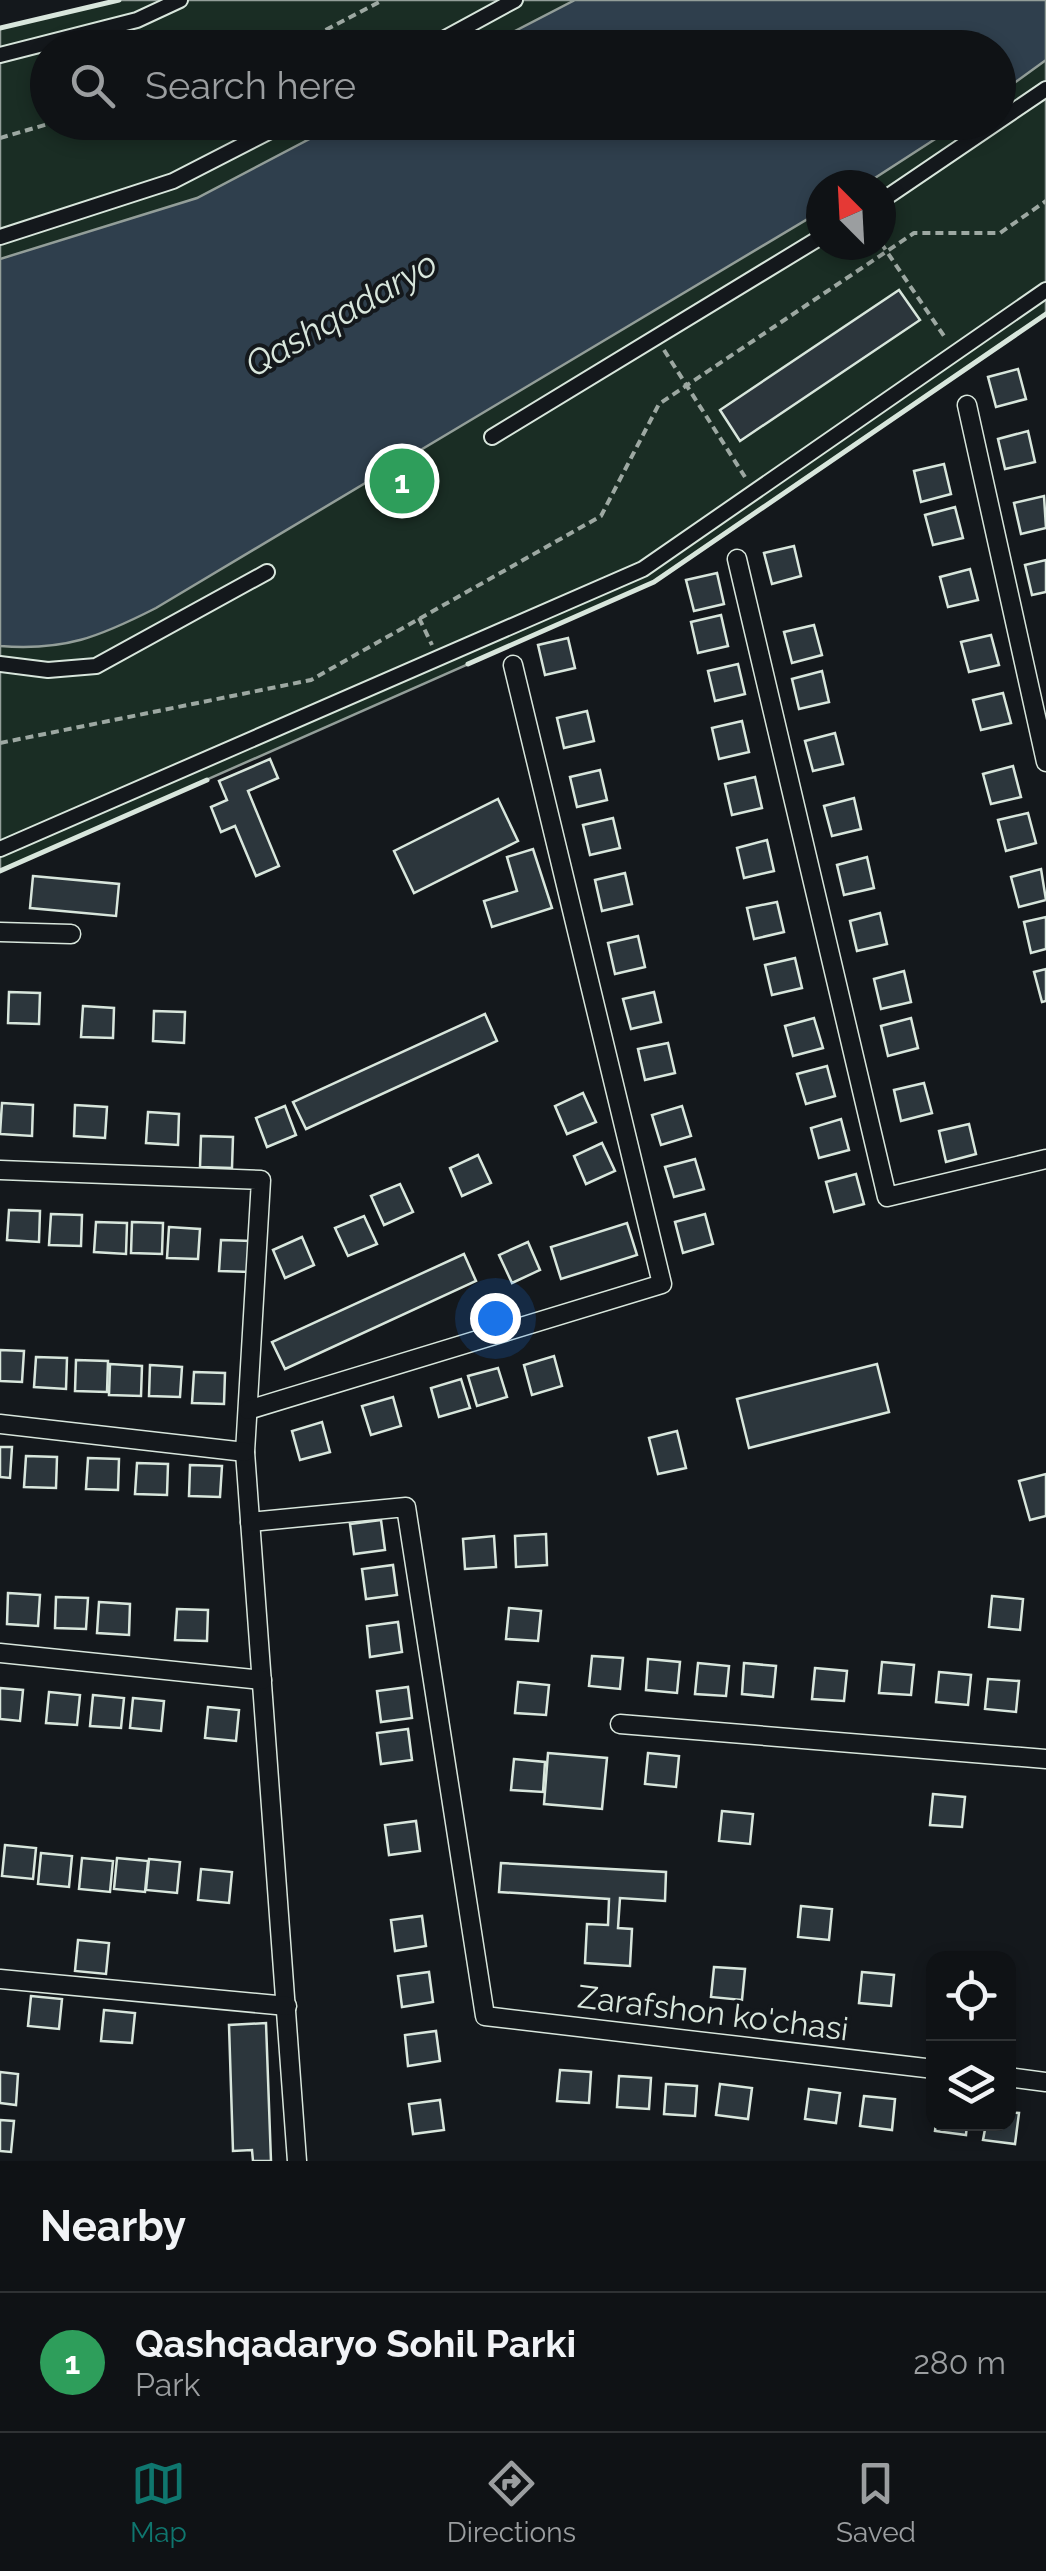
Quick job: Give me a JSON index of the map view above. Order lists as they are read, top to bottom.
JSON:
{
  "streets": {
    "street": ["Zarafshon ko'chasi"]
  },
  "water": ["Qashqadaryo"],
  "north": "top left",
  "page": {
    "search": "Search here",
    "pins": "1",
    "heading": "Nearby",
    "list": [
      {
        "mark": "1",
        "name": "Qashqadaryo Sohil Parki",
        "note": "Park",
        "value": "280 m"
      }
    ],
    "nav": ["Map", "Directions", "Saved"]
  }
}
